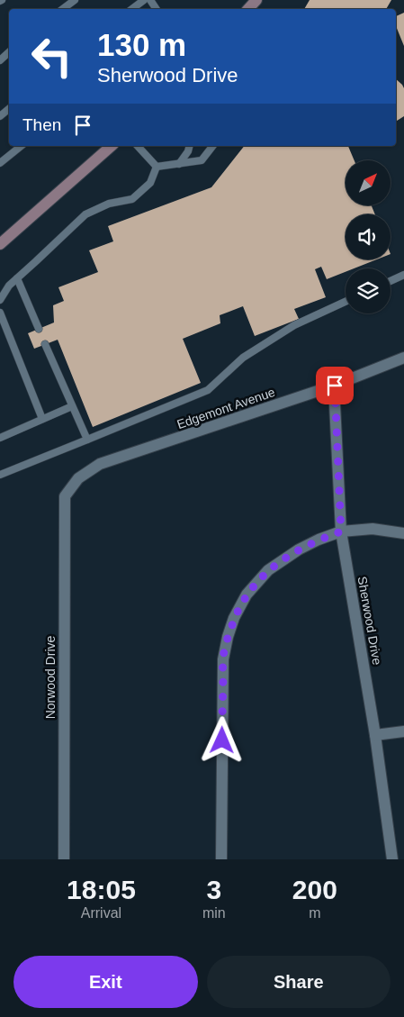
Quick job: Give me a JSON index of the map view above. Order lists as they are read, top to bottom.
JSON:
{
  "streets": {
    "street": ["Edgemont Avenue", "Sherwood Drive", "Norwood Drive"]
  },
  "crossings": [
    ["Edgemont Avenue", "Sherwood Drive"],
    ["Edgemont Avenue", "Norwood Drive"]
  ],
  "north": "top right",
  "page": {
    "turn": ["130 m", "Sherwood Drive"],
    "then": "Then",
    "eta": [
      "18:05",
      "Arrival",
      "3",
      "min",
      "200",
      "m"
    ],
    "buttons": ["Exit", "Share"]
  }
}
